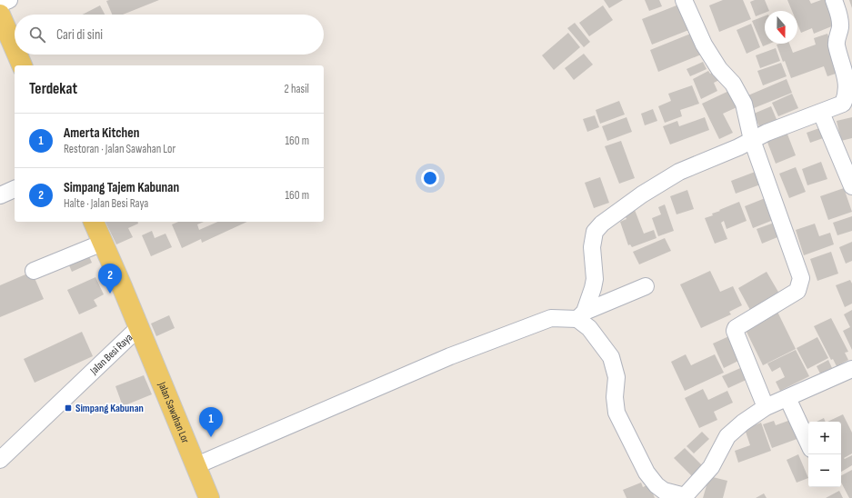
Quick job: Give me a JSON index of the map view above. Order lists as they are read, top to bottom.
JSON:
{
  "streets": {
    "main road": ["Jalan Besi Raya", "Jalan Sawahan Lor"]
  },
  "crossings": [
    ["Jalan Besi Raya", "Jalan Sawahan Lor"]
  ],
  "places": {
    "transit": ["Simpang Kabunan"]
  },
  "north": "bottom",
  "page": {
    "search": "Cari di sini",
    "heading": ["Terdekat", "2 hasil"],
    "list": [
      {
        "mark": "1",
        "name": "Amerta Kitchen",
        "note": "Restoran · Jalan Sawahan Lor",
        "value": "160 m"
      },
      {
        "mark": "2",
        "name": "Simpang Tajem Kabunan",
        "note": "Halte · Jalan Besi Raya",
        "value": "160 m"
      }
    ],
    "pins": ["2", "1"],
    "map_buttons": ["+", "−"]
  }
}
